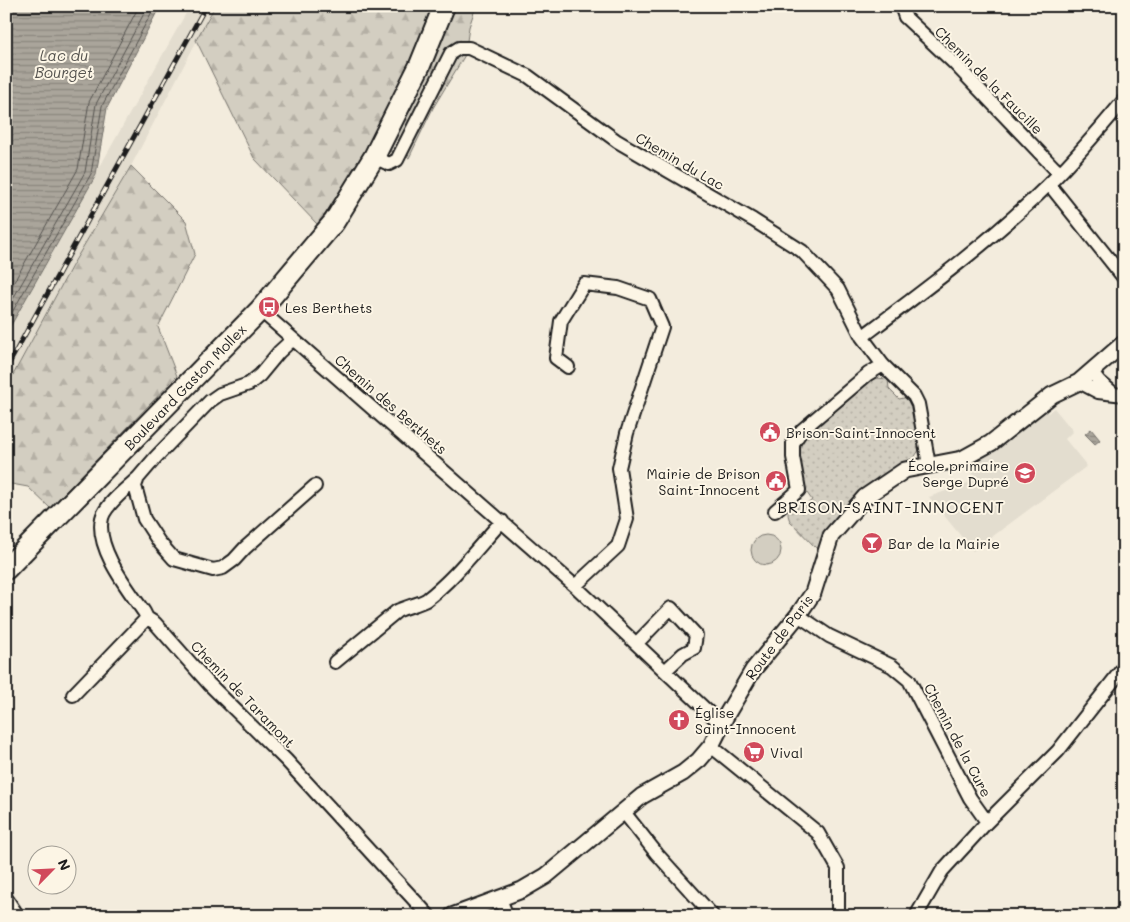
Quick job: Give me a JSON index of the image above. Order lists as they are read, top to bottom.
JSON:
{
  "streets": {
    "main road": ["Boulevard Gaston Mollex"],
    "street": [
      "Chemin de la Faucille",
      "Chemin du Lac",
      "Chemin des Berthets",
      "Route de Paris",
      "Chemin de Taramont",
      "Chemin de la Cure"
    ]
  },
  "crossings": [
    ["Chemin du Lac", "Boulevard Gaston Mollex"],
    ["Chemin du Lac", "Route de Paris"],
    ["Boulevard Gaston Mollex", "Chemin des Berthets"],
    ["Chemin des Berthets", "Route de Paris"],
    ["Chemin des Berthets", "Chemin de Taramont"],
    ["Route de Paris", "Chemin de la Cure"]
  ],
  "districts": ["BRISON-SAINT-INNOCENT"],
  "water": ["Lac du Bourget"],
  "places": {
    "bus stop": ["Les Berthets"],
    "public building": ["Brison-Saint-Innocent", "Mairie de Brison Saint-Innocent"],
    "school or university": ["École primaire Serge Dupré"],
    "bar": ["Bar de la Mairie"],
    "church": ["Église Saint-Innocent"],
    "supermarket": ["Vival"]
  },
  "north": "top right"
}
